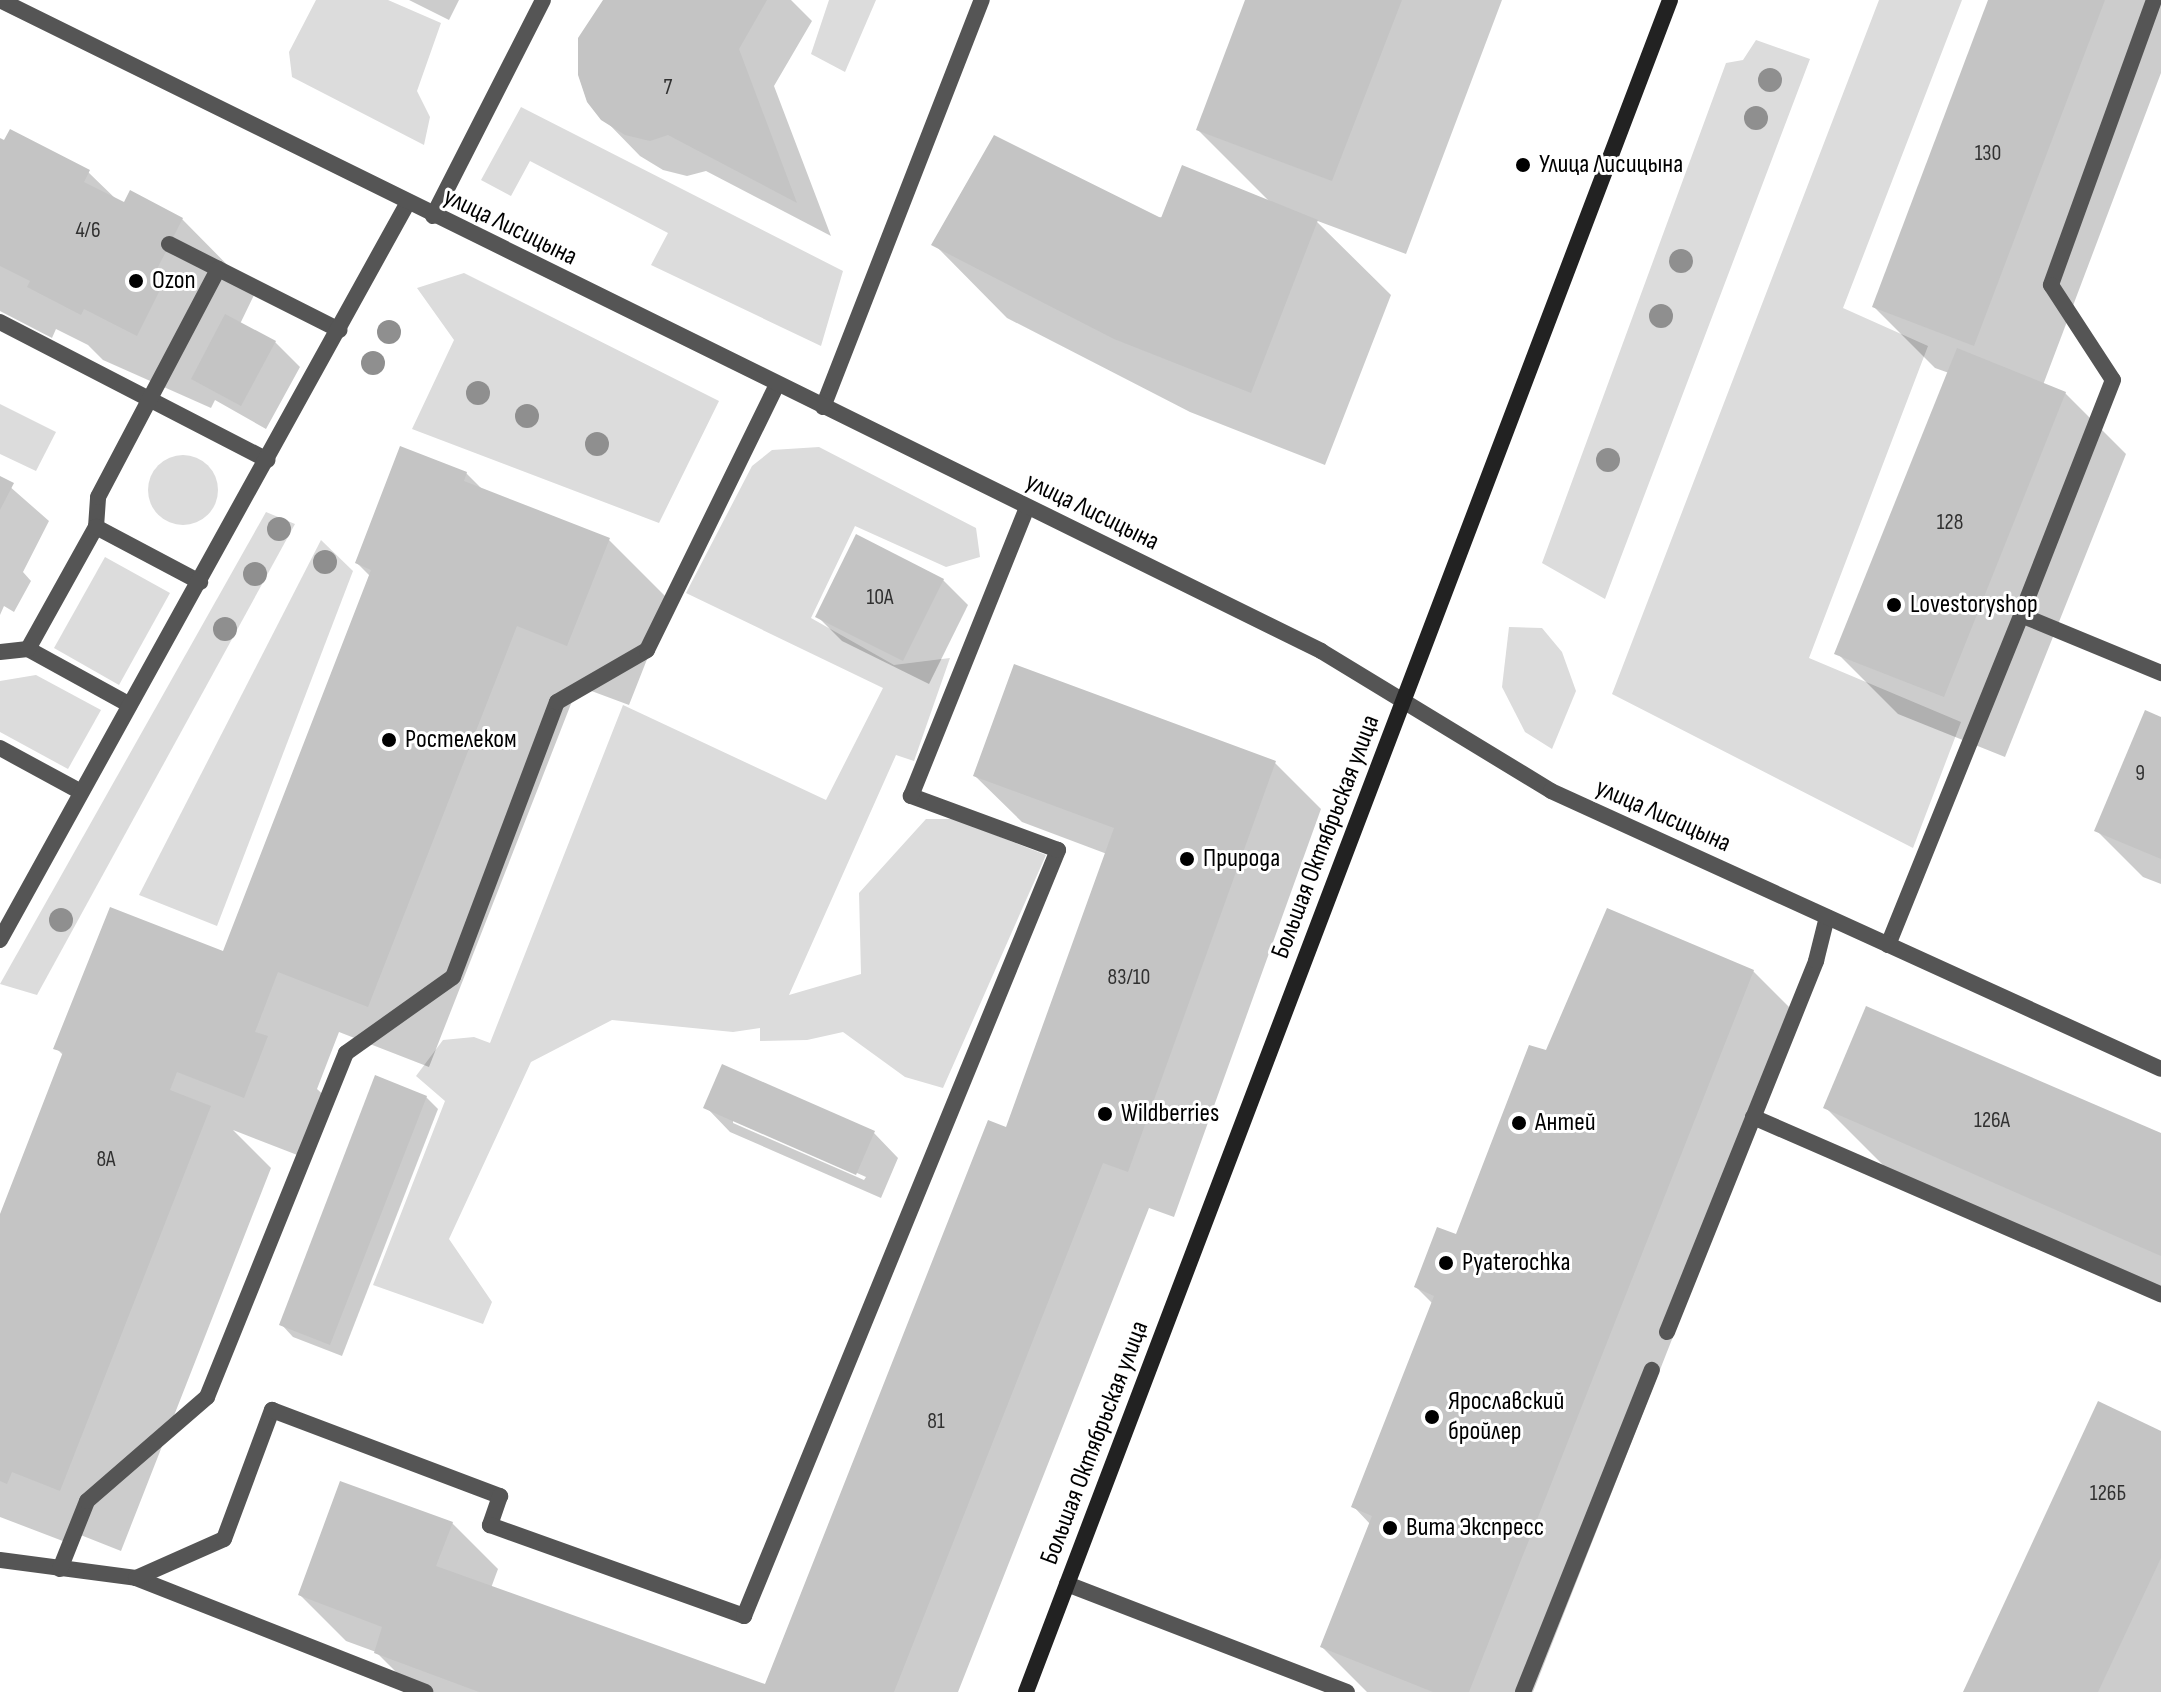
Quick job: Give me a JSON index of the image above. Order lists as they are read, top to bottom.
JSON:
{
  "streets": {
    "main road": ["Большая Октябрьская улица"],
    "street": ["улица Лисицына"]
  },
  "crossings": [
    ["улица Лисицына", "Большая Октябрьская улица"]
  ],
  "places": [
    "Улица Лисицына",
    "Ozon",
    "Lovestoryshop",
    "Ростелеком",
    "Природа",
    "Wildberries",
    "Антей",
    "Pyaterochka",
    "Ярославский бройлер",
    "Вита Экспресс"
  ],
  "house_numbers": [
    "7",
    "130",
    "4/6",
    "128",
    "10А",
    "9",
    "83/10",
    "126А",
    "8А",
    "81",
    "126Б"
  ]
}
